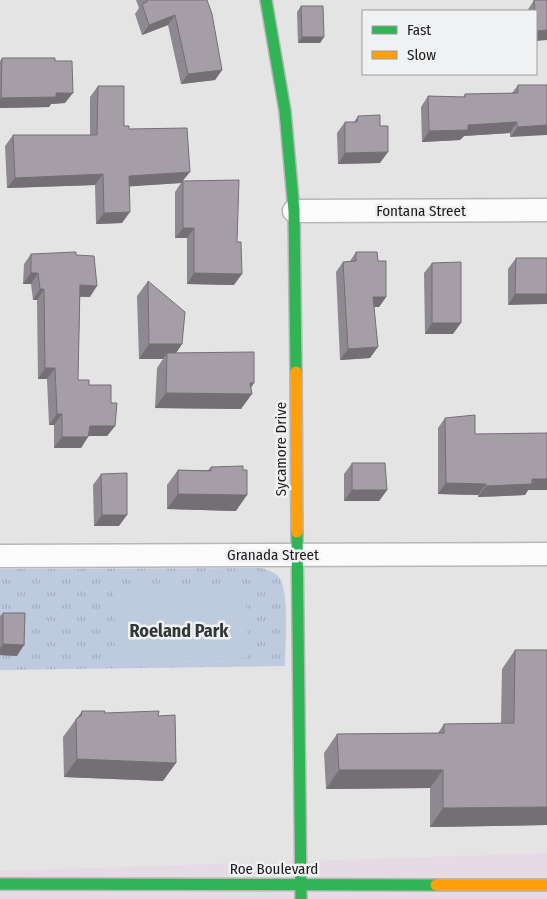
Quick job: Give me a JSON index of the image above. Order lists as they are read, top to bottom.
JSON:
{
  "streets": {
    "street": [
      "Fontana Street",
      "Sycamore Drive",
      "Granada Street",
      "Roe Boulevard"
    ]
  },
  "crossings": [
    ["Fontana Street", "Sycamore Drive"],
    ["Sycamore Drive", "Granada Street"],
    ["Sycamore Drive", "Roe Boulevard"]
  ],
  "districts": ["Roeland Park"],
  "legend": ["Fast", "Slow"]
}
